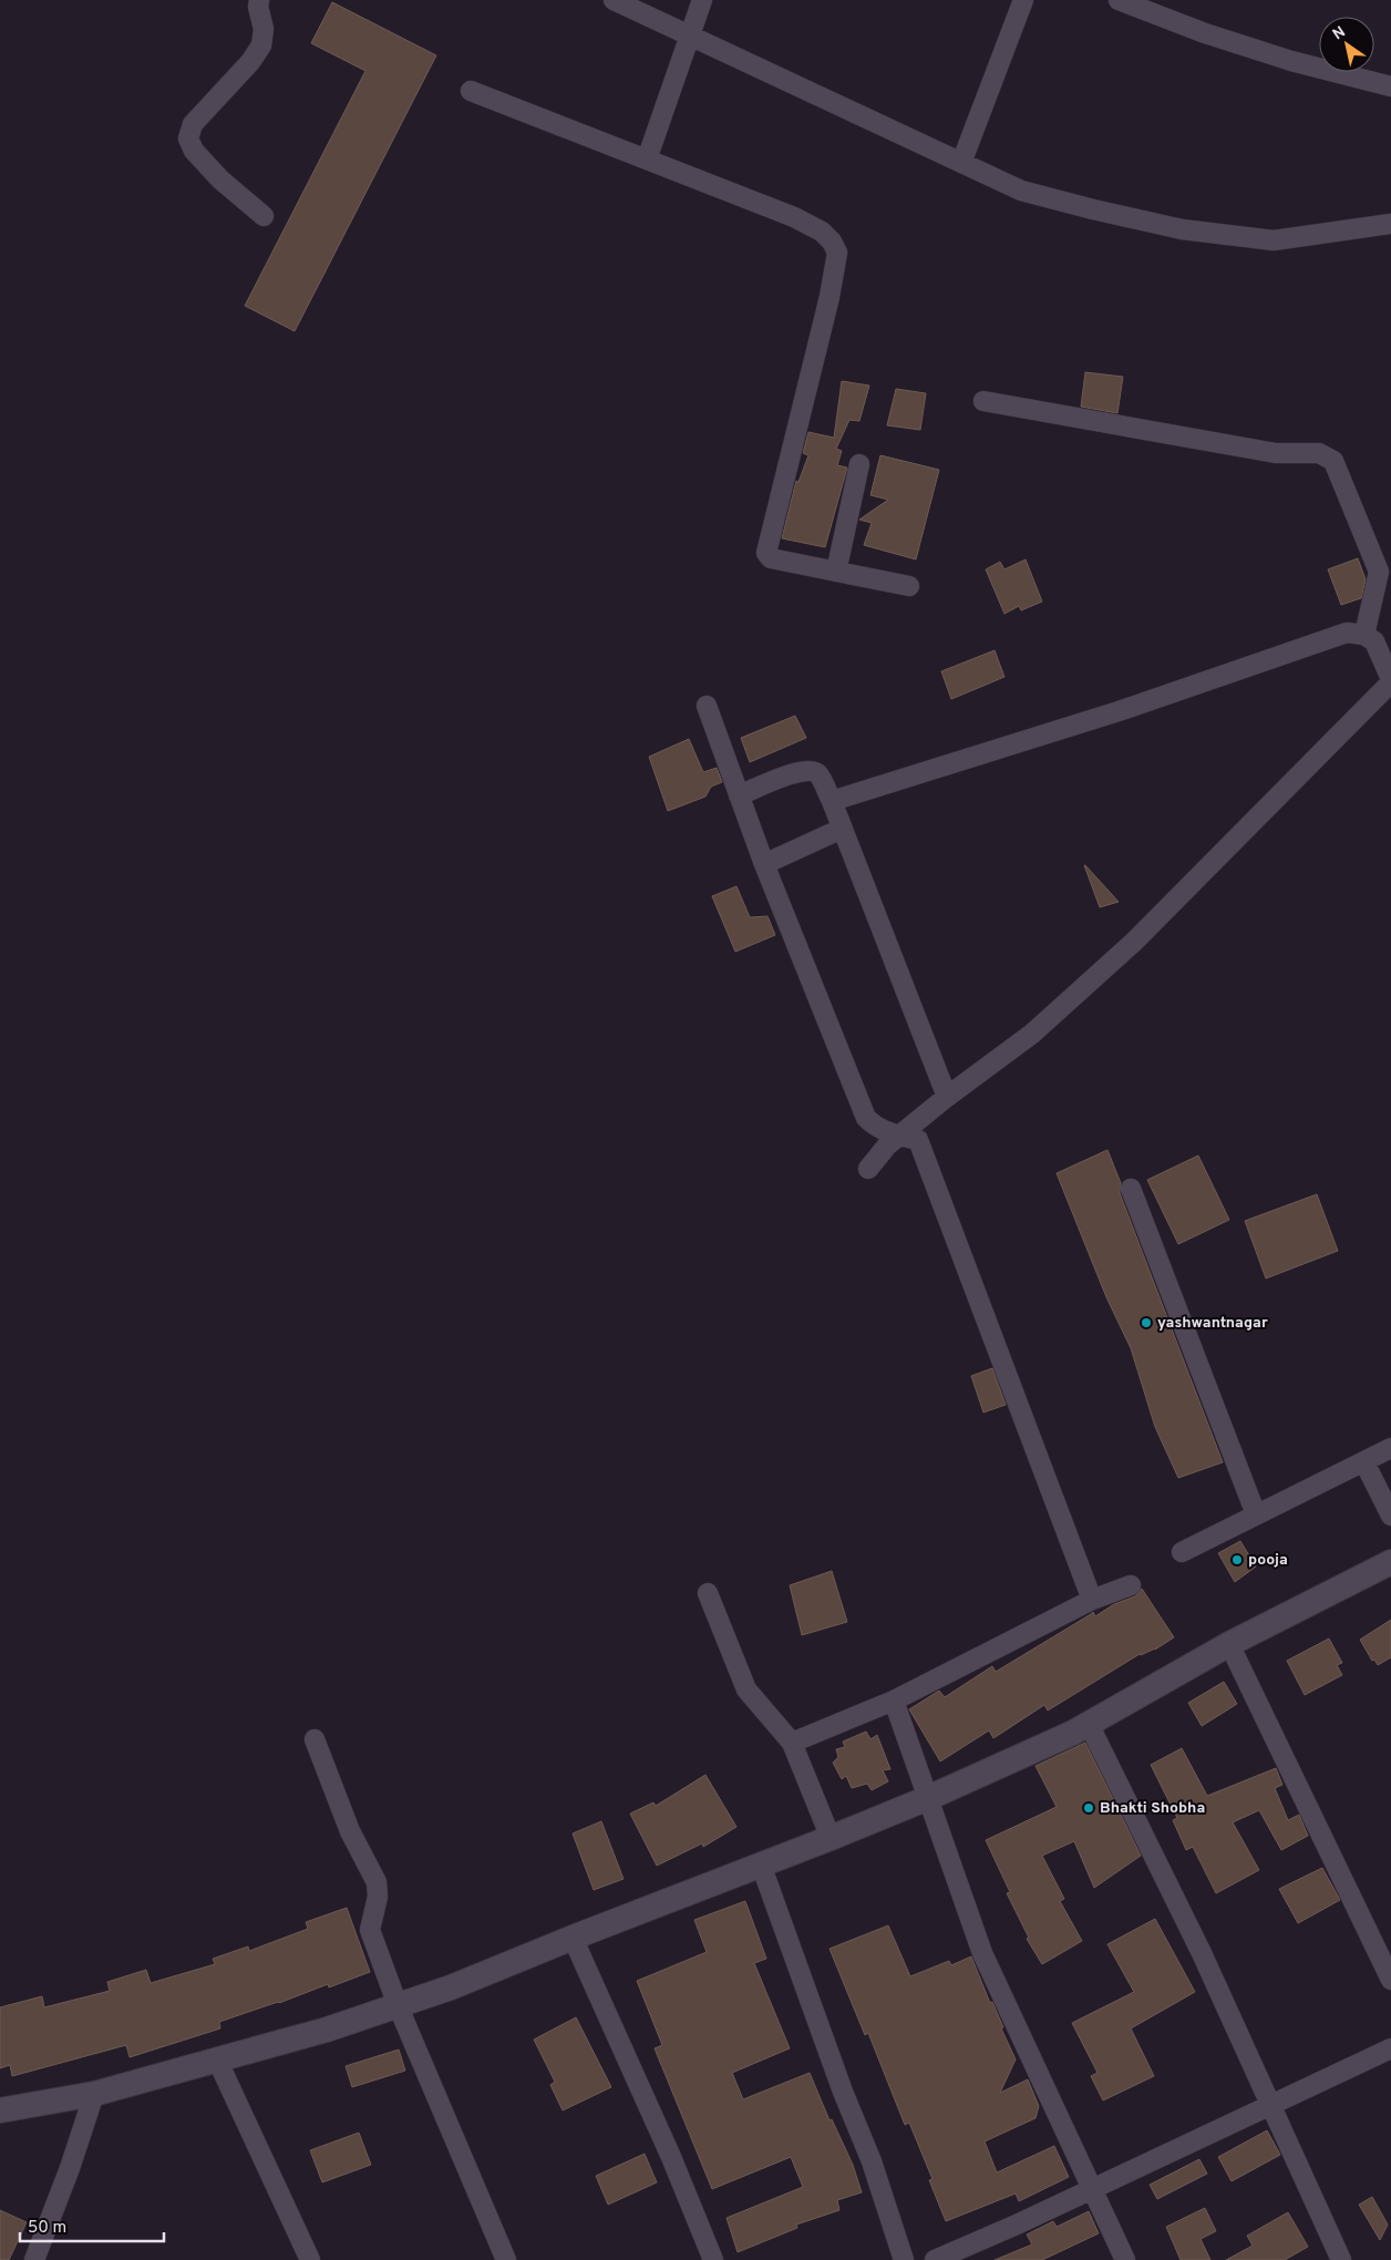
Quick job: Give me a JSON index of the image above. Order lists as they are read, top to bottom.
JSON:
{
  "places": ["yashwantnagar", "pooja", "Bhakti Shobha"],
  "scale_bar": "50 m",
  "north": "top left"
}
